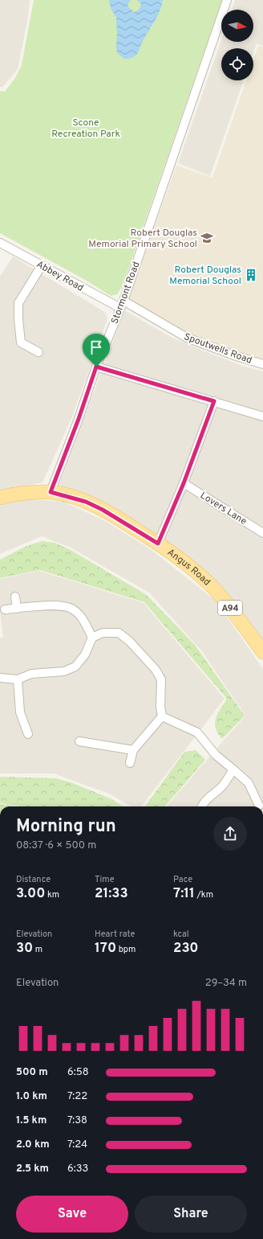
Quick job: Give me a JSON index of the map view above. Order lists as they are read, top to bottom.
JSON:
{
  "streets": {
    "main road": ["Angus Road", "A94"],
    "street": [
      "Abbey Road",
      "Stormont Road",
      "Spoutwells Road",
      "Lovers Lane"
    ]
  },
  "crossings": [
    ["Abbey Road", "Stormont Road"],
    ["Abbey Road", "Spoutwells Road"],
    ["Stormont Road", "Spoutwells Road"],
    ["Stormont Road", "Angus Road"]
  ],
  "parks": ["Scone Recreation Park"],
  "places": {
    "school or university": ["Robert Douglas Memorial Primary School"],
    "building": ["Robert Douglas Memorial School"]
  },
  "north": "right",
  "page": {
    "heading": ["Morning run", "08:37 · 6 × 500 m"],
    "stats": [
      ["Distance", "3.00 km"],
      ["Time", "21:33"],
      ["Pace", "7:11 /km"],
      ["Elevation", "30 m"],
      ["Heart rate", "170 bpm"],
      ["kcal", "230"]
    ],
    "chart": ["Elevation", "29–34 m"],
    "list": [
      {
        "name": "500 m",
        "note": "6:58"
      },
      {
        "name": "1.0 km",
        "note": "7:22"
      },
      {
        "name": "1.5 km",
        "note": "7:38"
      },
      {
        "name": "2.0 km",
        "note": "7:24"
      },
      {
        "name": "2.5 km",
        "note": "6:33"
      }
    ],
    "buttons": ["Save", "Share"]
  }
}
